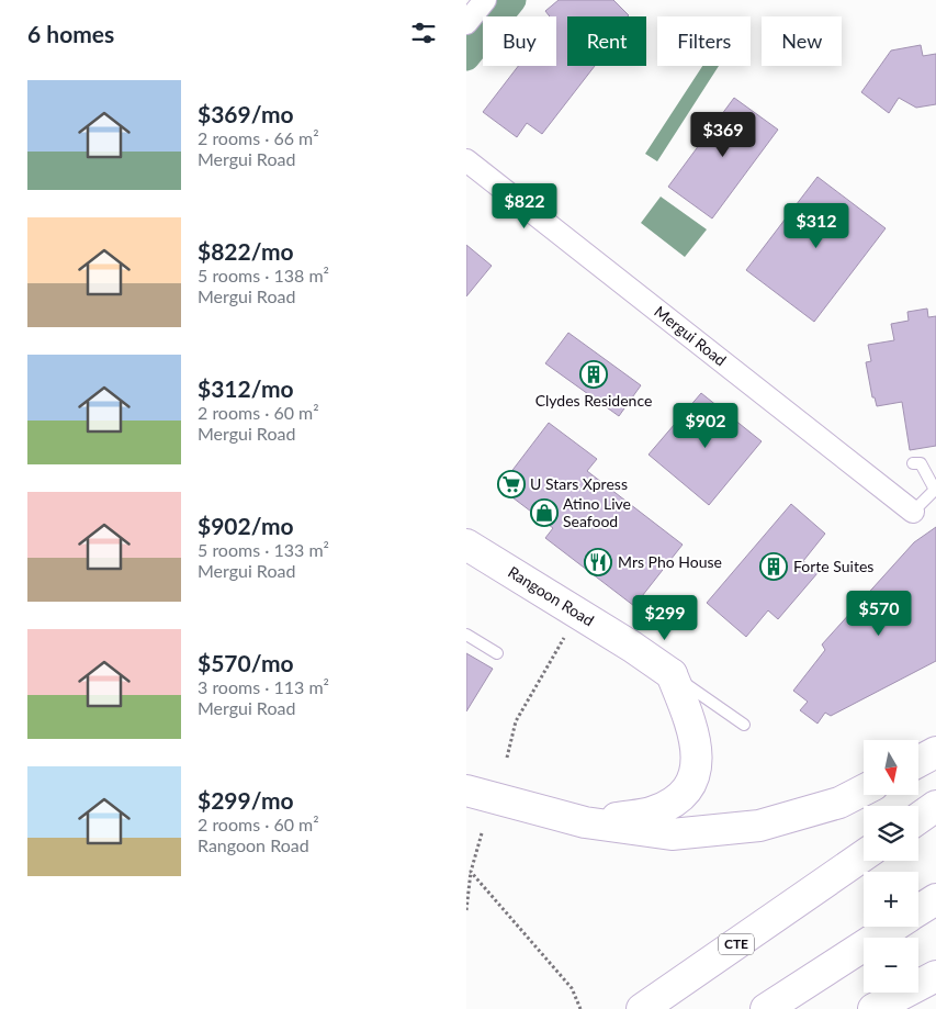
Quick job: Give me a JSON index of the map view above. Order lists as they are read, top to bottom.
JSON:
{
  "streets": {
    "main road": ["Rangoon Road", "CTE"],
    "street": ["Mergui Road"]
  },
  "places": {
    "building": ["Clydes Residence", "Forte Suites"],
    "supermarket": ["U Stars Xpress"],
    "shop": ["Atino Live Seafood"],
    "restaurant": ["Mrs Pho House"]
  },
  "north": "bottom",
  "page": {
    "heading": "6 homes",
    "chip": [
      "Buy",
      "Rent",
      "Filters",
      "New"
    ],
    "list": [
      {
        "name": "$369/mo",
        "note": "2 rooms · 66 m² · Mergui Road"
      },
      {
        "name": "$822/mo",
        "note": "5 rooms · 138 m² · Mergui Road"
      },
      {
        "name": "$312/mo",
        "note": "2 rooms · 60 m² · Mergui Road"
      },
      {
        "name": "$902/mo",
        "note": "5 rooms · 133 m² · Mergui Road"
      },
      {
        "name": "$570/mo",
        "note": "3 rooms · 113 m² · Mergui Road"
      },
      {
        "name": "$299/mo",
        "note": "2 rooms · 60 m² · Rangoon Road"
      }
    ],
    "price": [
      "$369",
      "$822",
      "$312",
      "$902",
      "$570",
      "$299"
    ],
    "map_buttons": ["+", "−"]
  }
}
